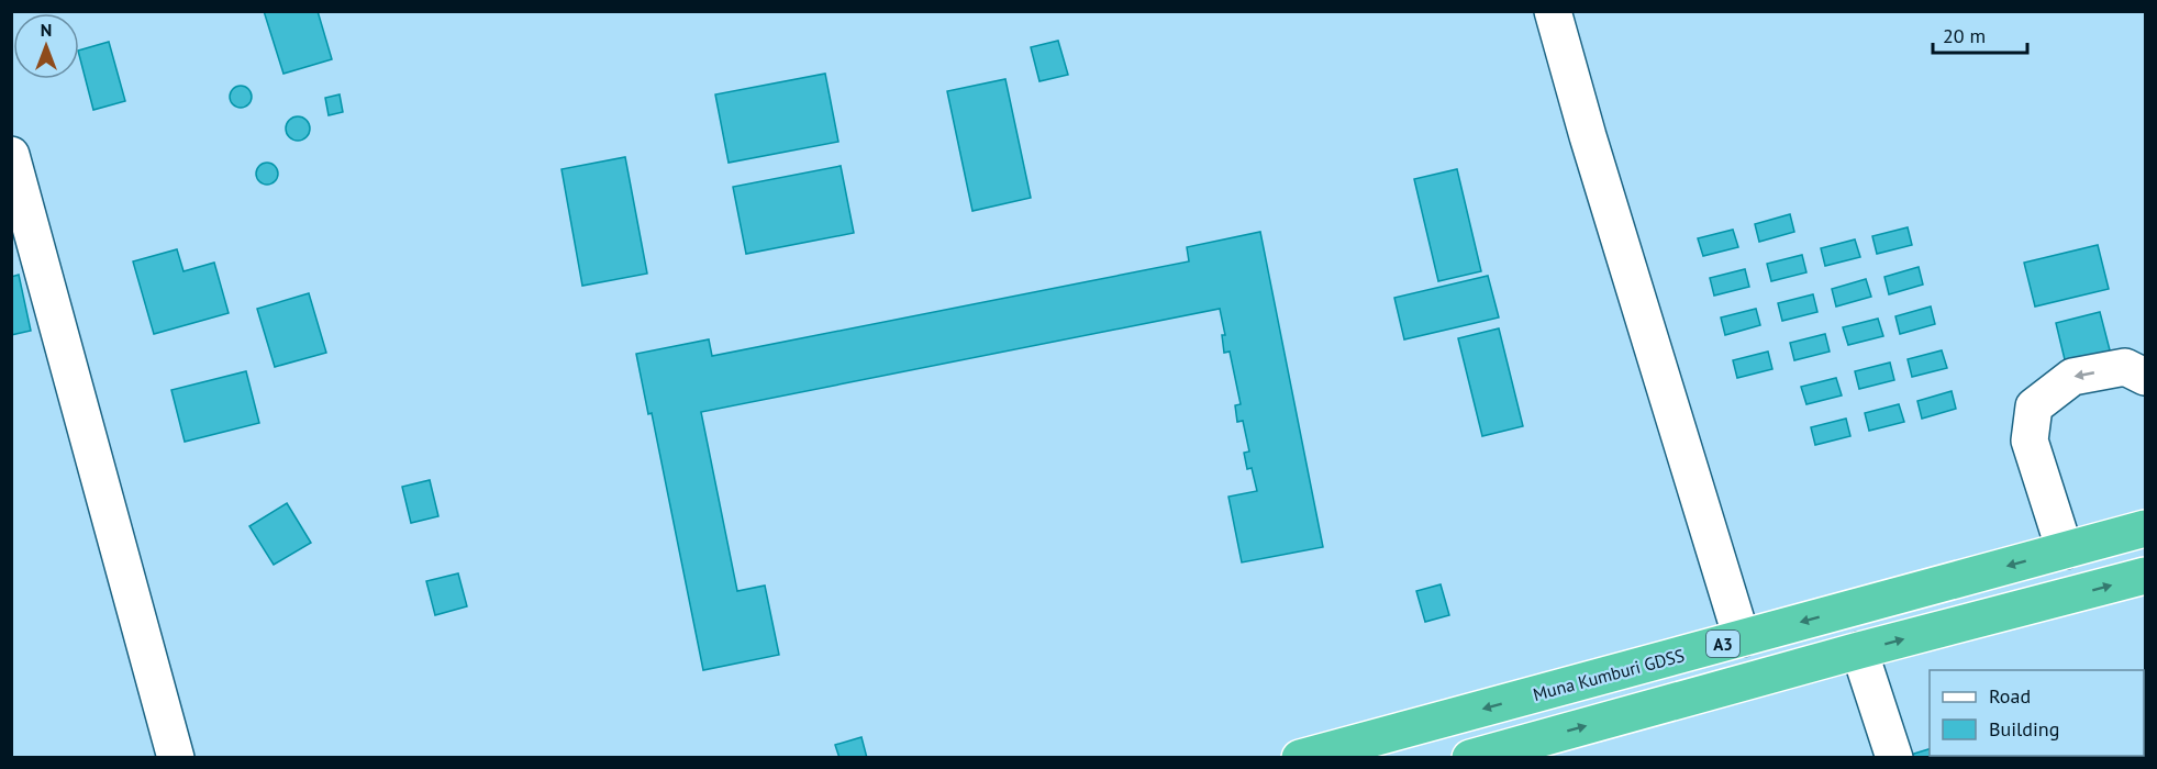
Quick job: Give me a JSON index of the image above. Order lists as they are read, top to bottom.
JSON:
{
  "streets": {
    "highway": ["A3", "Muna Kumburi GDSS"]
  },
  "legend": ["Road", "Building"],
  "scale_bar": "20 m",
  "north": "top"
}
